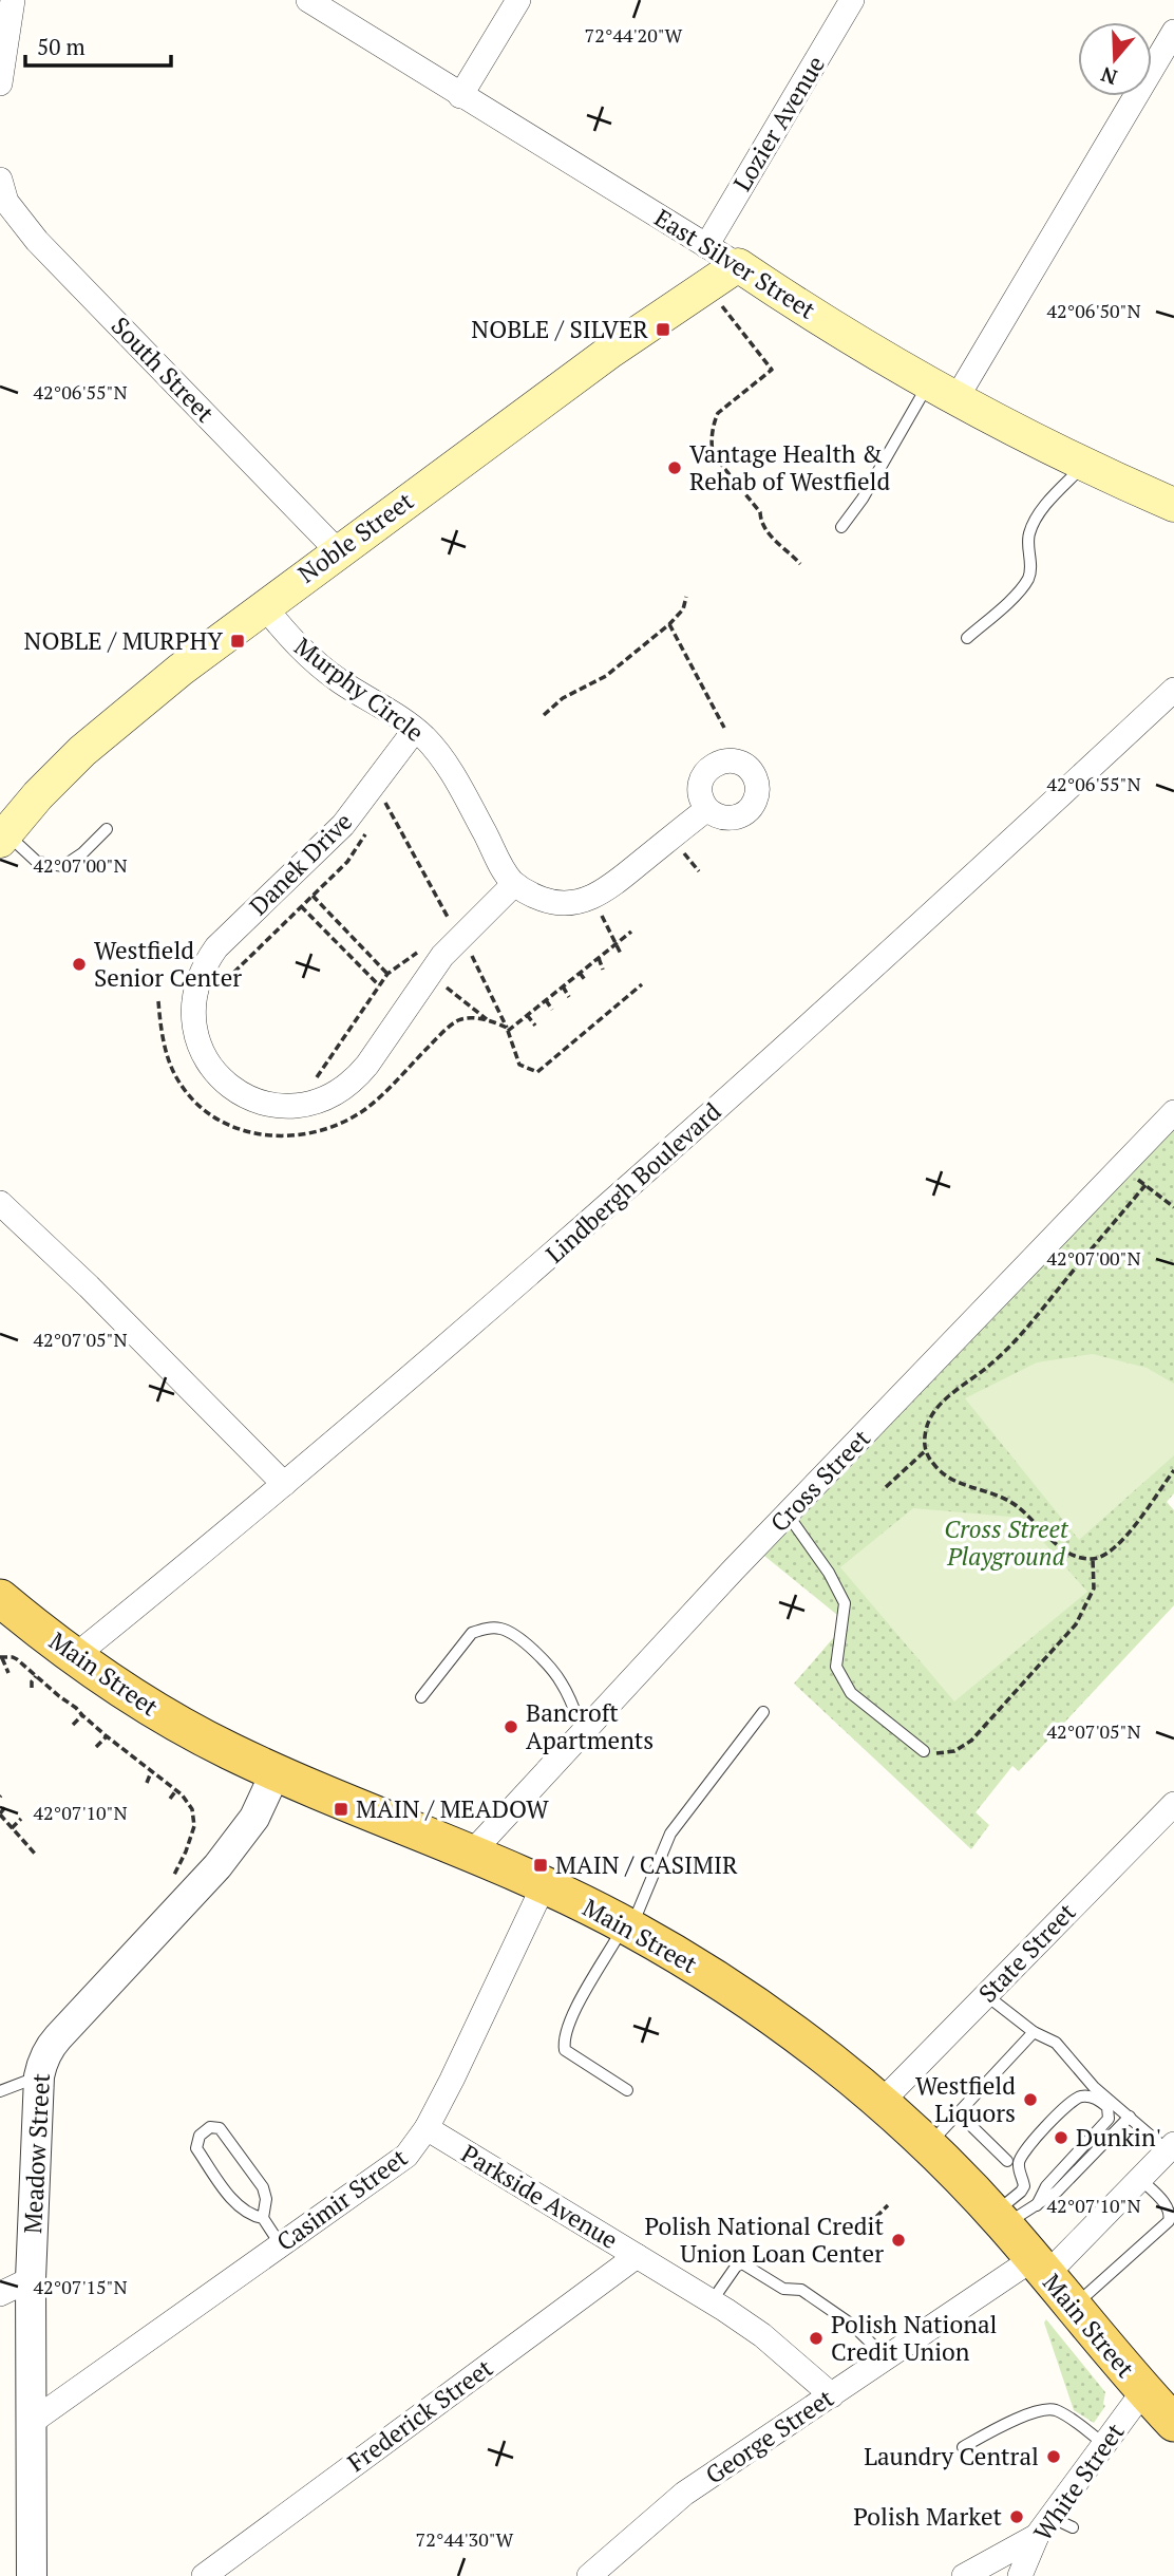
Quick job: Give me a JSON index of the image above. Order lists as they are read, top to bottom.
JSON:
{
  "streets": {
    "main road": ["East Silver Street", "Noble Street", "Main Street"],
    "street": [
      "Lozier Avenue",
      "South Street",
      "Murphy Circle",
      "Danek Drive",
      "Lindbergh Boulevard",
      "Cross Street",
      "State Street",
      "Meadow Street",
      "Parkside Avenue",
      "Casimir Street",
      "Frederick Street",
      "George Street",
      "White Street"
    ]
  },
  "crossings": [
    ["Lozier Avenue", "East Silver Street"],
    ["East Silver Street", "Noble Street"],
    ["South Street", "Noble Street"],
    ["Noble Street", "Murphy Circle"],
    ["Murphy Circle", "Danek Drive"],
    ["Lindbergh Boulevard", "Main Street"],
    ["Cross Street", "Main Street"],
    ["Main Street", "State Street"],
    ["Main Street", "Meadow Street"],
    ["Main Street", "Casimir Street"],
    ["Main Street", "George Street"],
    ["Main Street", "White Street"],
    ["Meadow Street", "Casimir Street"],
    ["Parkside Avenue", "Casimir Street"],
    ["Parkside Avenue", "Frederick Street"],
    ["Parkside Avenue", "George Street"]
  ],
  "parks": ["Cross Street Playground"],
  "places": {
    "transit": [
      "NOBLE / SILVER",
      "NOBLE / MURPHY",
      "MAIN / MEADOW",
      "MAIN / CASIMIR"
    ],
    "other": [
      "Vantage Health & Rehab of Westfield",
      "Westfield Senior Center",
      "Bancroft Apartments",
      "Westfield Liquors",
      "Dunkin'",
      "Polish National Credit Union Loan Center",
      "Polish National Credit Union",
      "Laundry Central",
      "Polish Market"
    ]
  },
  "scale_bar": "50 m",
  "north": "bottom",
  "coordinates": [
    "72°44'20\"W",
    "42°06'50\"N",
    "42°06'55\"N",
    "42°07'00\"N",
    "42°07'05\"N",
    "42°07'10\"N",
    "42°07'15\"N",
    "72°44'30\"W"
  ]
}
